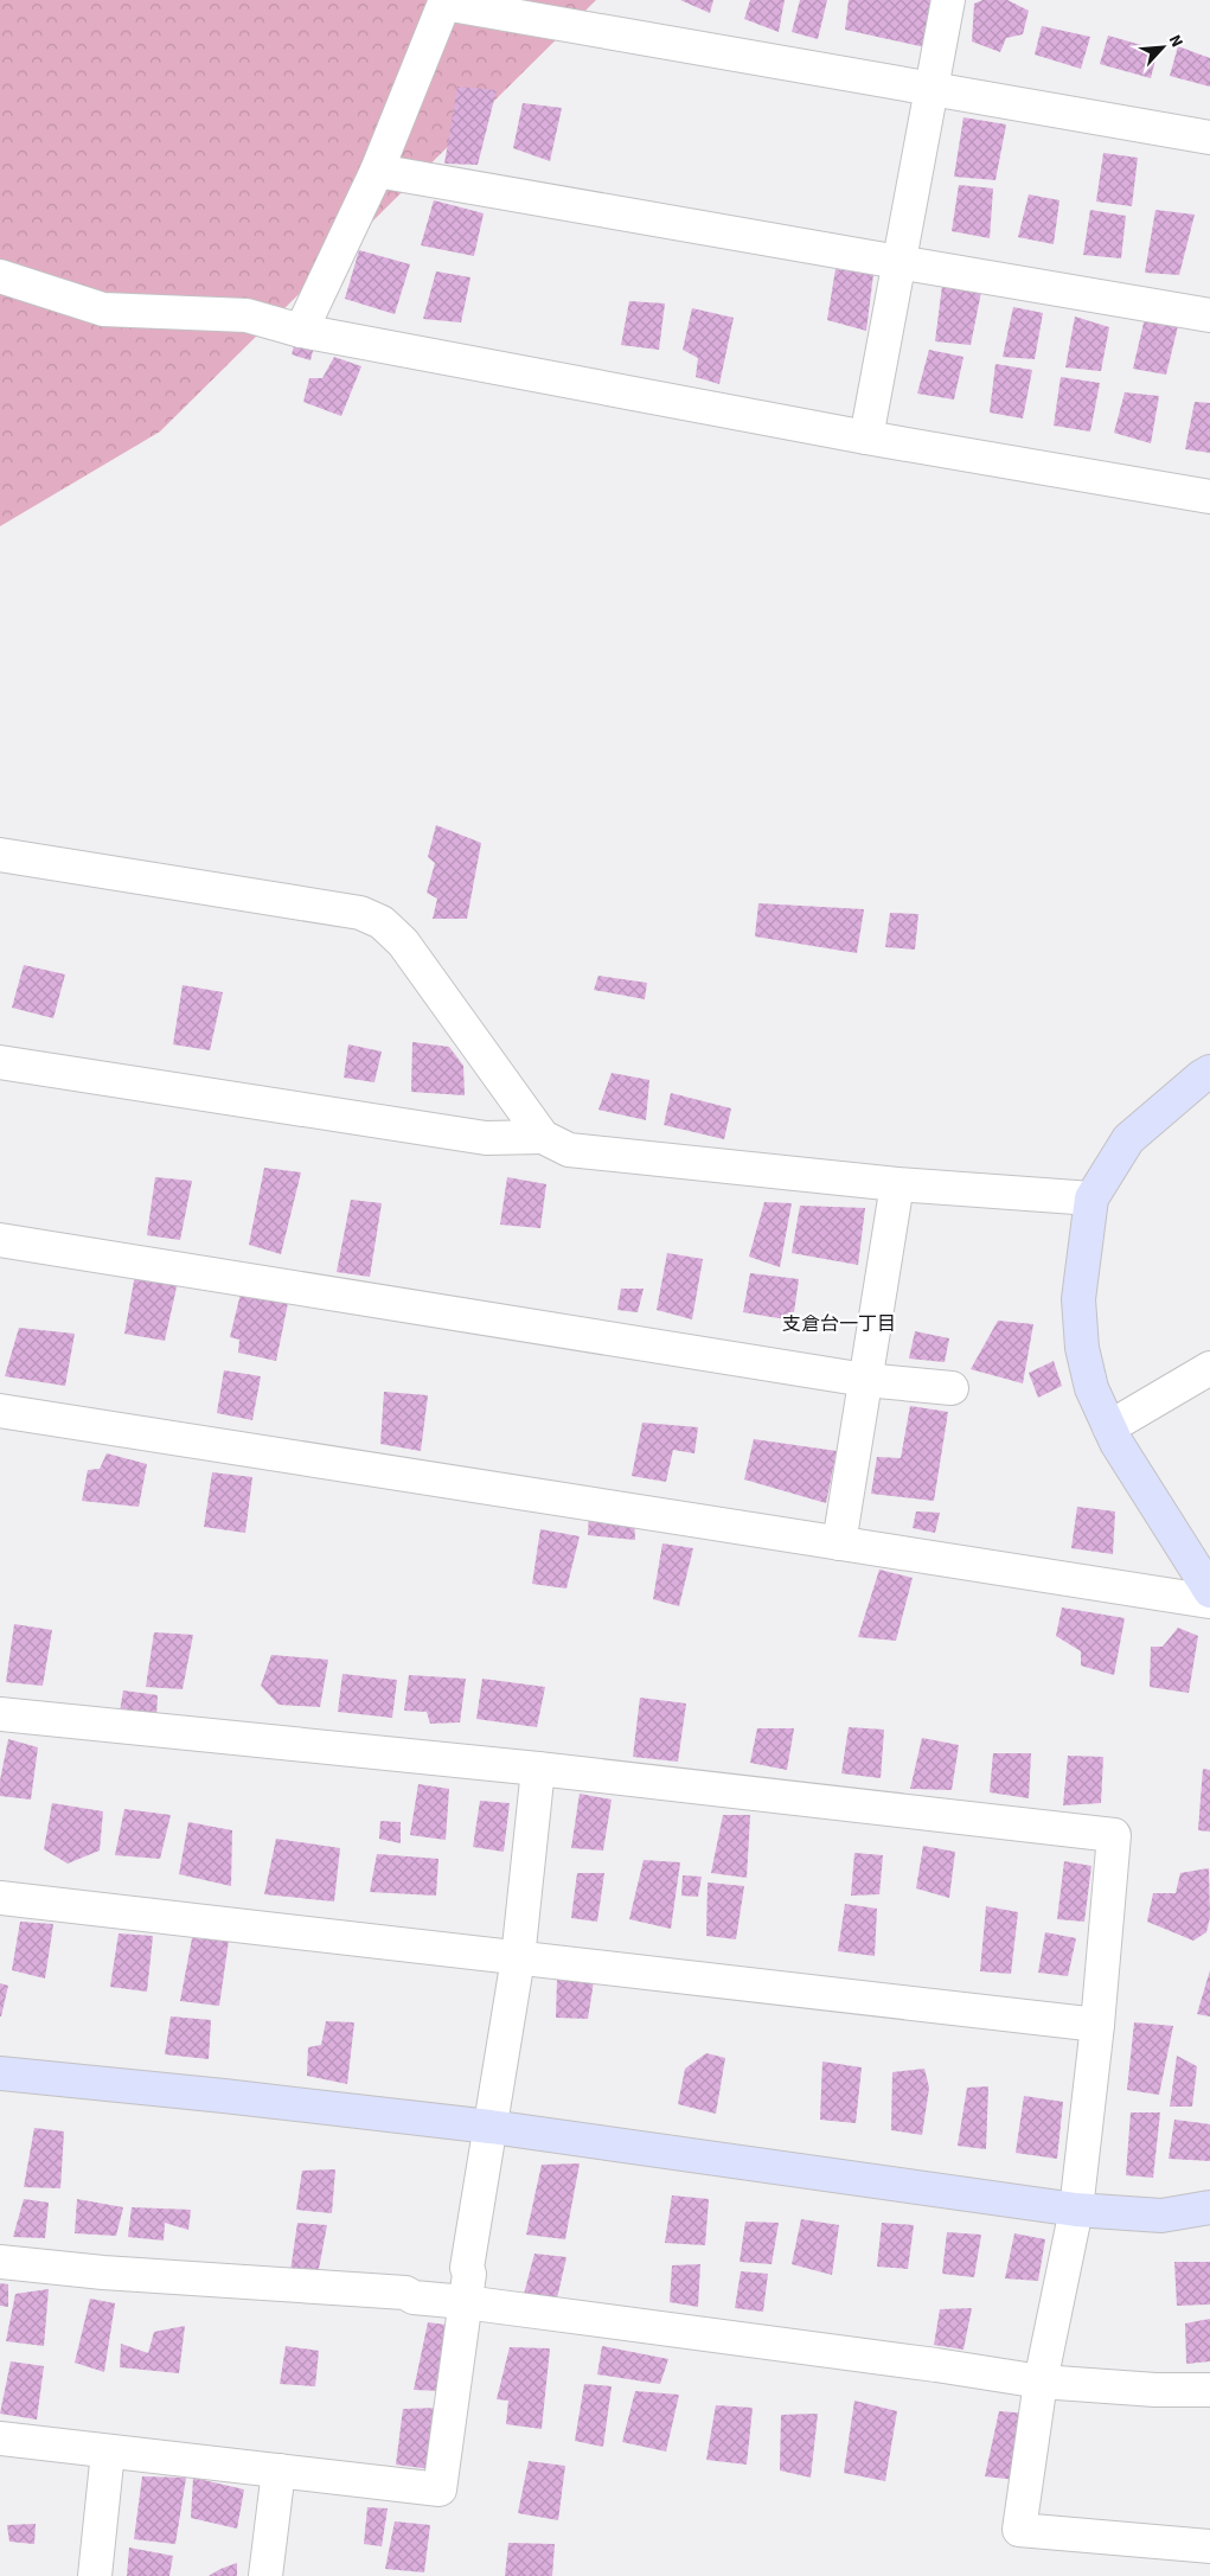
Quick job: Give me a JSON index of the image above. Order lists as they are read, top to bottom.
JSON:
{
  "districts": ["支倉台一丁目"],
  "north": "top right"
}
